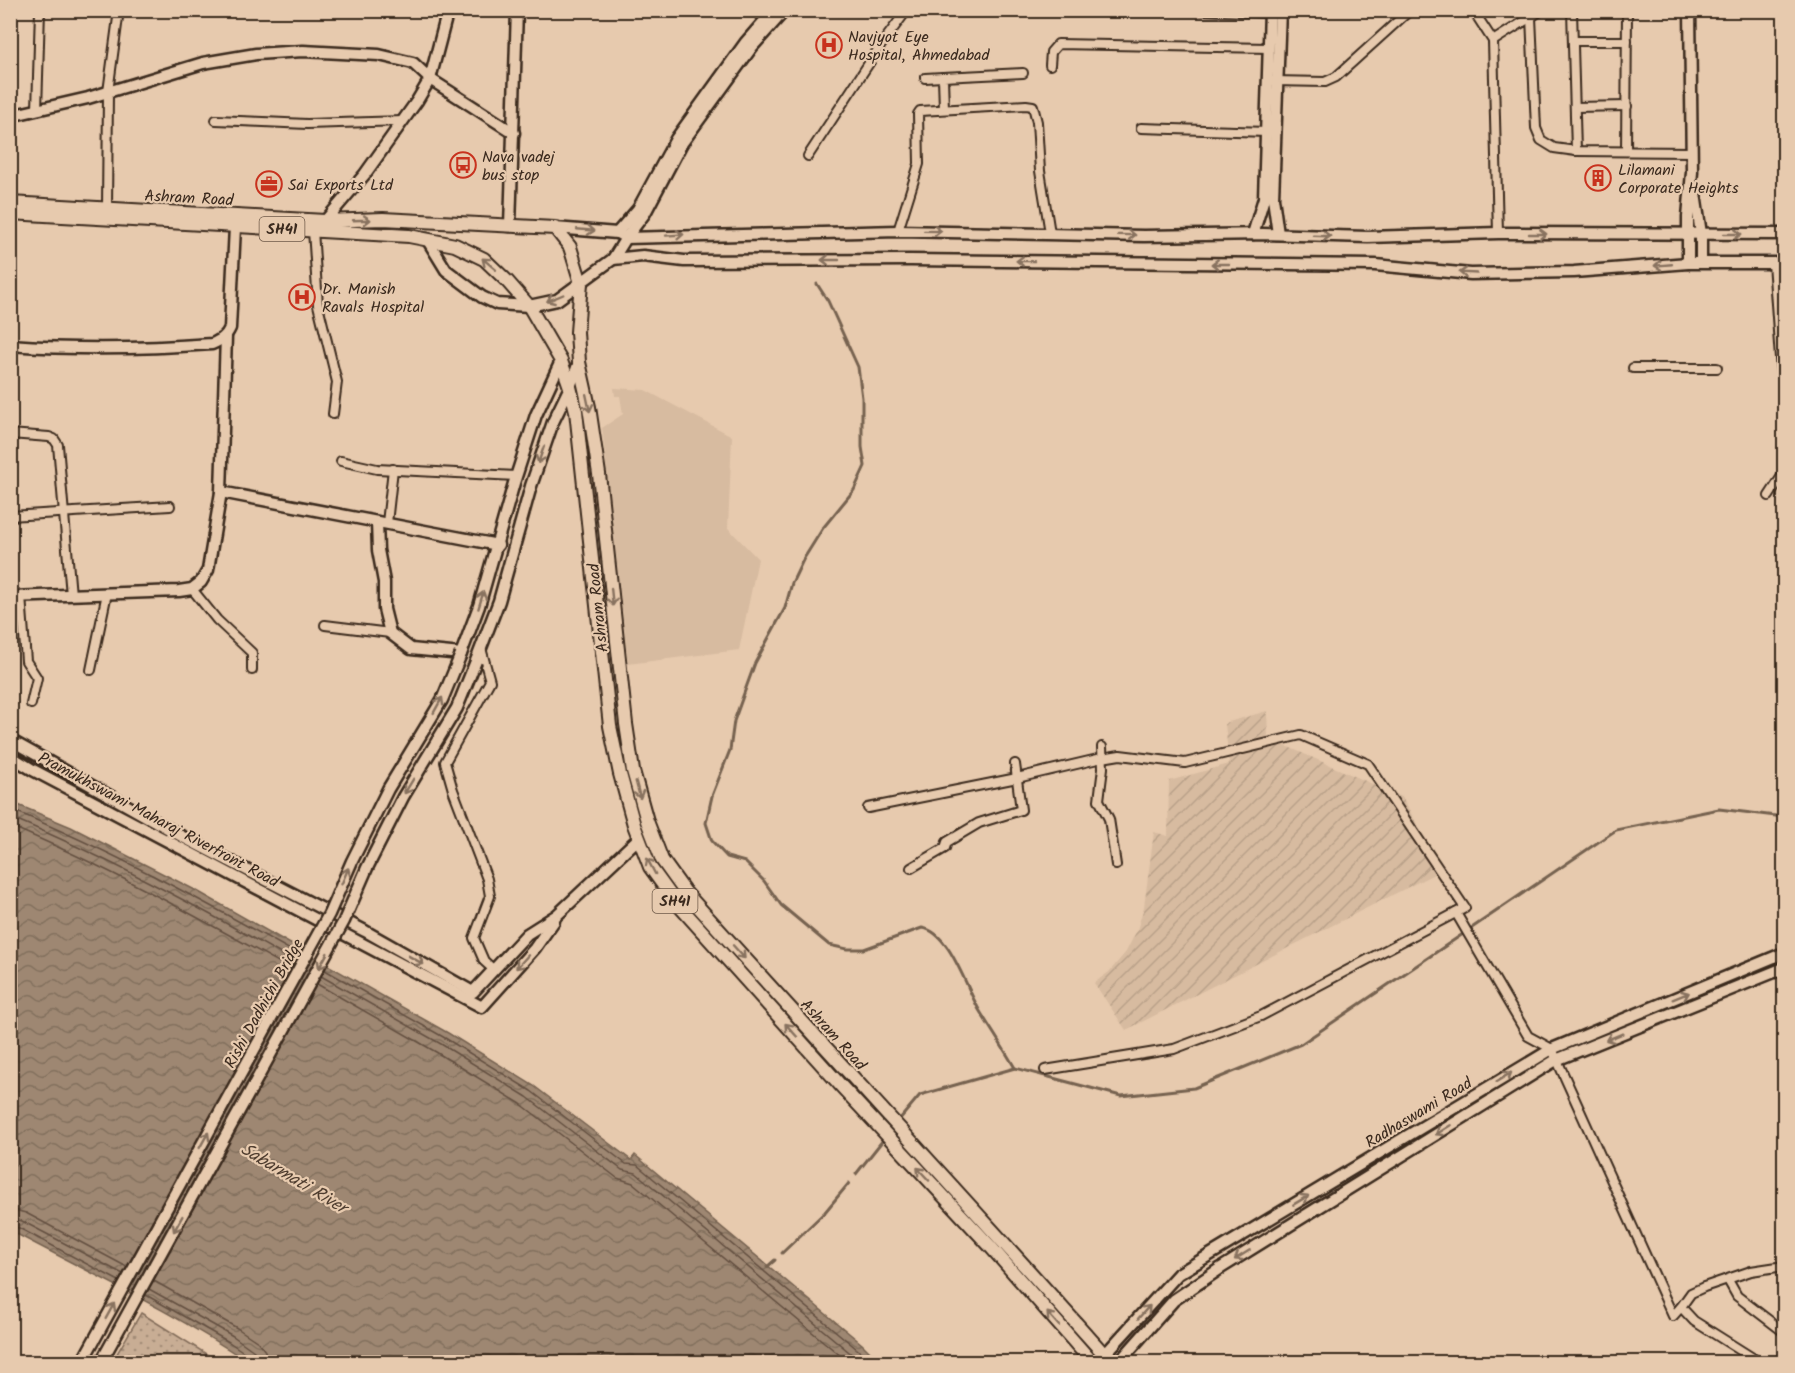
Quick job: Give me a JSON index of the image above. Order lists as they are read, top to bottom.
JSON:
{
  "streets": {
    "main road": [
      "Ashram Road",
      "SH41",
      "Pramukhswami Maharaj Riverfront Road",
      "Rishi Dadhichi Bridge",
      "Radhaswami Road"
    ]
  },
  "crossings": [
    ["Ashram Road", "Rishi Dadhichi Bridge"],
    ["Ashram Road", "Radhaswami Road"]
  ],
  "water": ["Sabarmati River"],
  "places": {
    "hospital": ["Navjyot Eye Hospital, Ahmedabad", "Dr. Manish Ravals Hospital"],
    "bus stop": ["Nava vadej bus stop"],
    "building": ["Lilamani Corporate Heights"],
    "office": ["Sai Exports Ltd"]
  }
}
